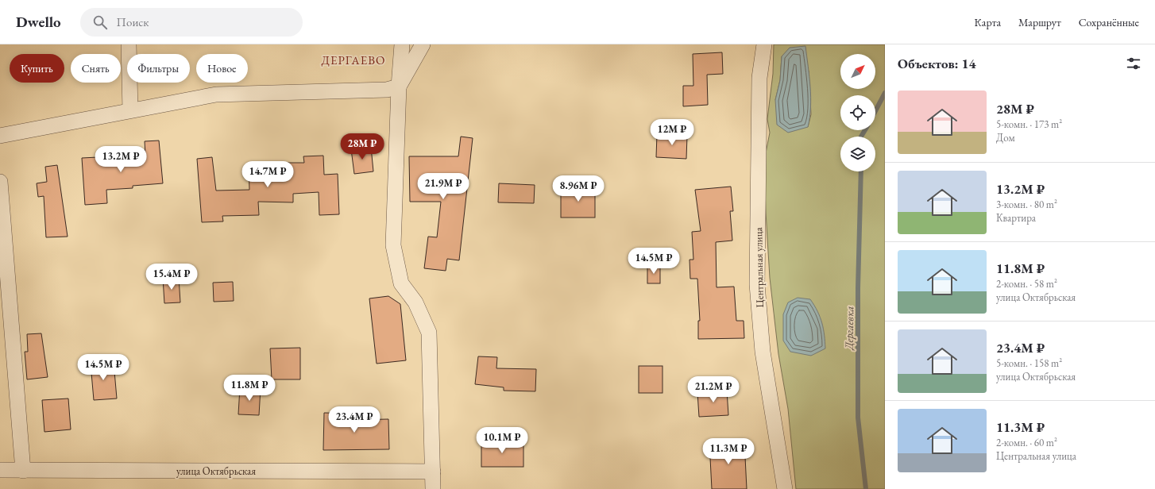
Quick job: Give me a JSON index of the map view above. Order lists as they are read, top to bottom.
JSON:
{
  "streets": {
    "street": ["Центральная улица", "улица Октябрьская"]
  },
  "districts": ["ДЕРГАЕВО"],
  "water": ["Дергаевка"],
  "north": "top right",
  "page": {
    "header": "Dwello",
    "search": "Поиск",
    "nav": ["Карта", "Маршрут", "Сохранённые"],
    "heading": "Объектов: 14",
    "chip": [
      "Купить",
      "Снять",
      "Фильтры",
      "Новое"
    ],
    "list": [
      {
        "name": "28M ₽",
        "note": "5-комн. · 173 m² · Дом"
      },
      {
        "name": "13.2M ₽",
        "note": "3-комн. · 80 m² · Квартира"
      },
      {
        "name": "11.8M ₽",
        "note": "2-комн. · 58 m² · улица Октябрьская"
      },
      {
        "name": "23.4M ₽",
        "note": "5-комн. · 158 m² · улица Октябрьская"
      },
      {
        "name": "11.3M ₽",
        "note": "2-комн. · 60 m² · Центральная улица"
      }
    ],
    "price": [
      "12M ₽",
      "28M ₽",
      "13.2M ₽",
      "14.7M ₽",
      "21.9M ₽",
      "8.96M ₽",
      "14.5M ₽",
      "15.4M ₽",
      "14.5M ₽",
      "11.8M ₽",
      "21.2M ₽",
      "23.4M ₽",
      "10.1M ₽",
      "11.3M ₽"
    ]
  }
}
